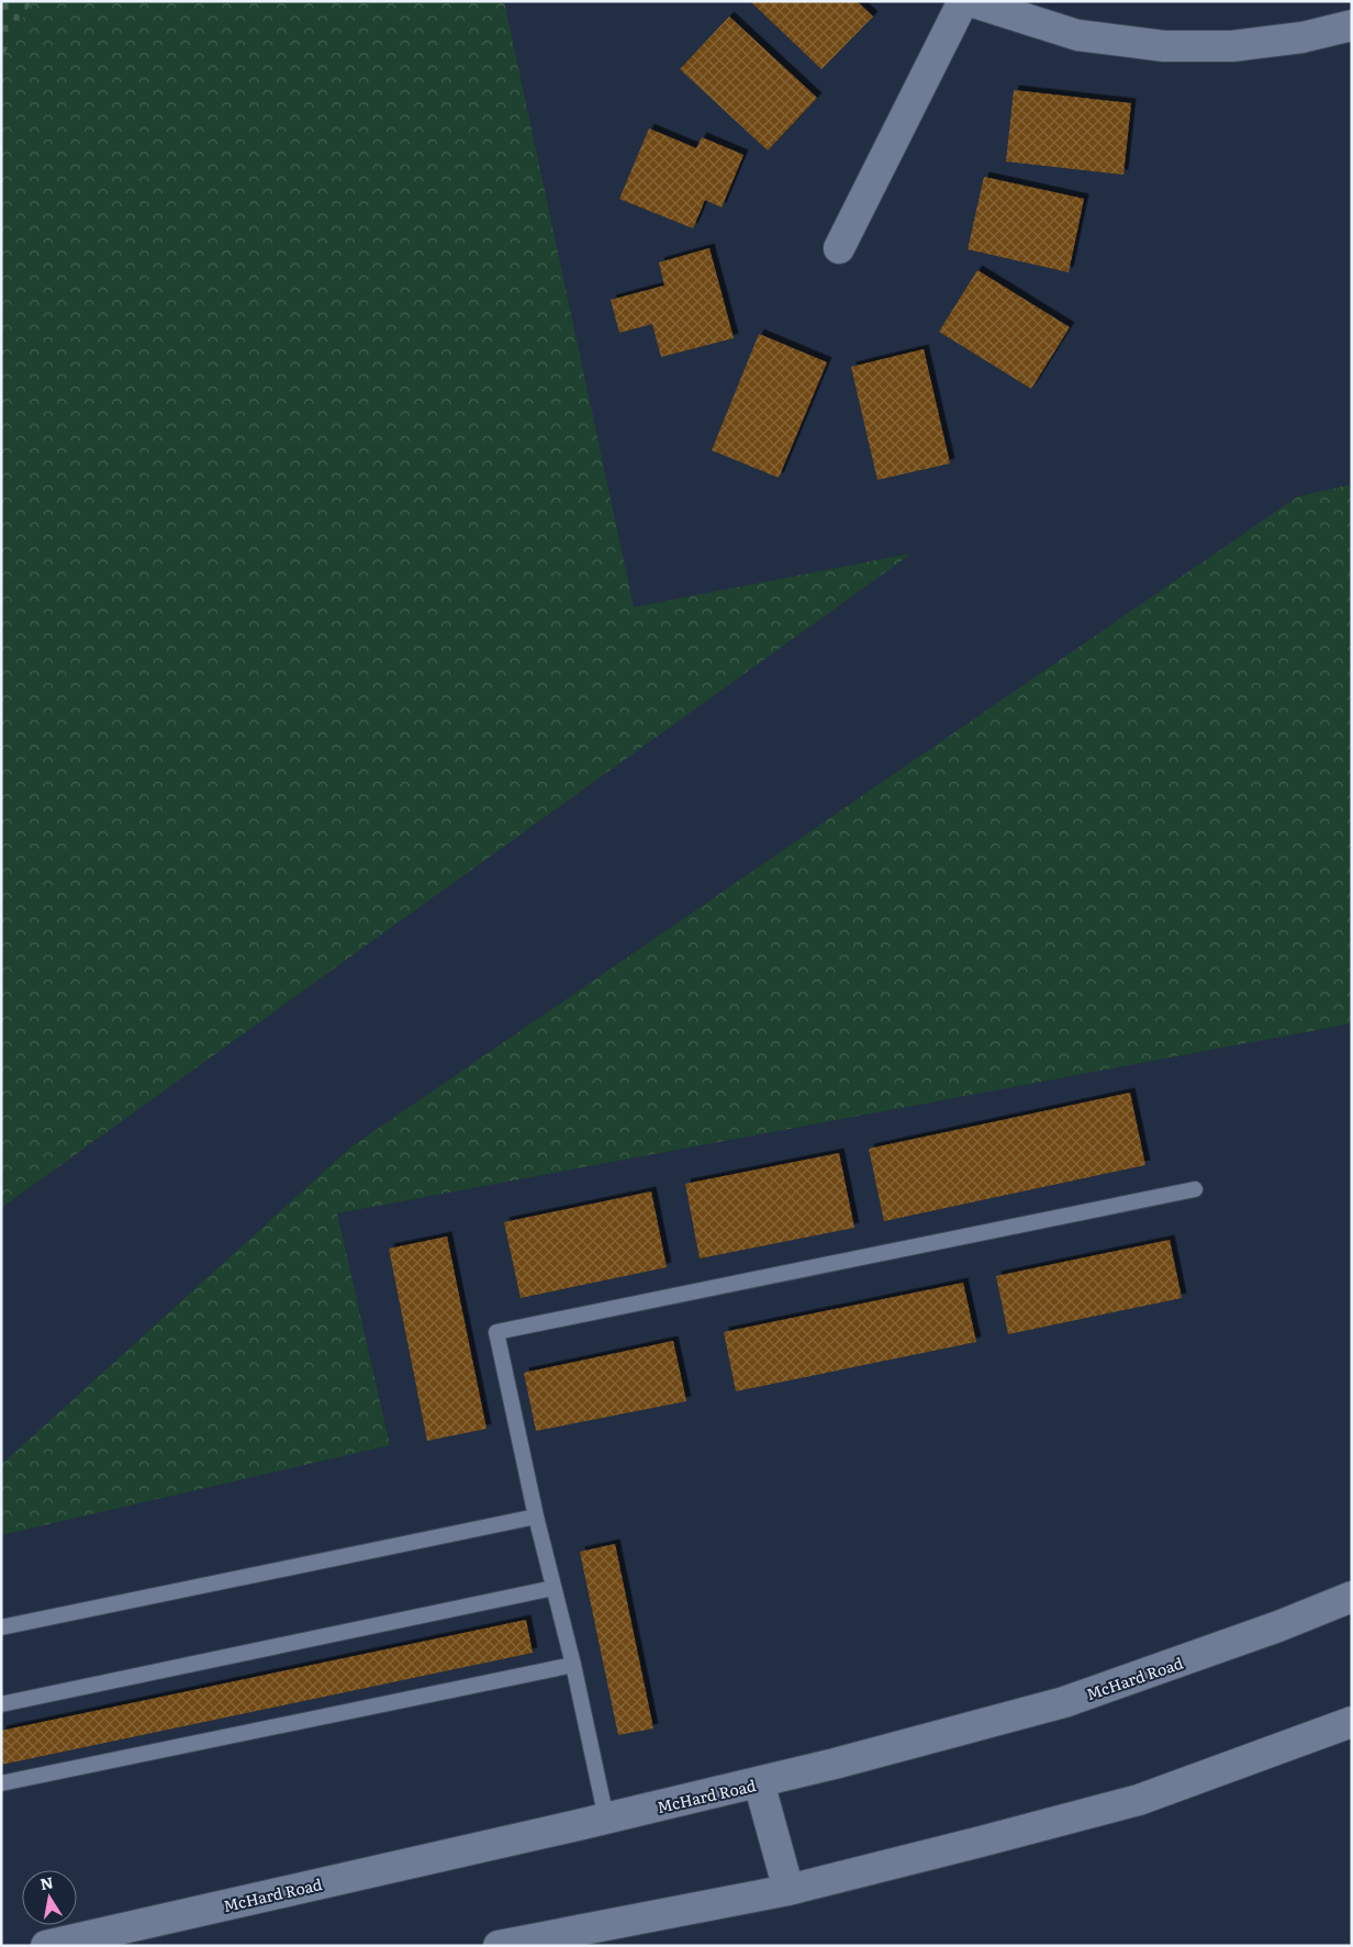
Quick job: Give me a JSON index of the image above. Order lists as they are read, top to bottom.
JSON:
{
  "streets": {
    "main road": ["McHard Road"]
  },
  "north": "top"
}
